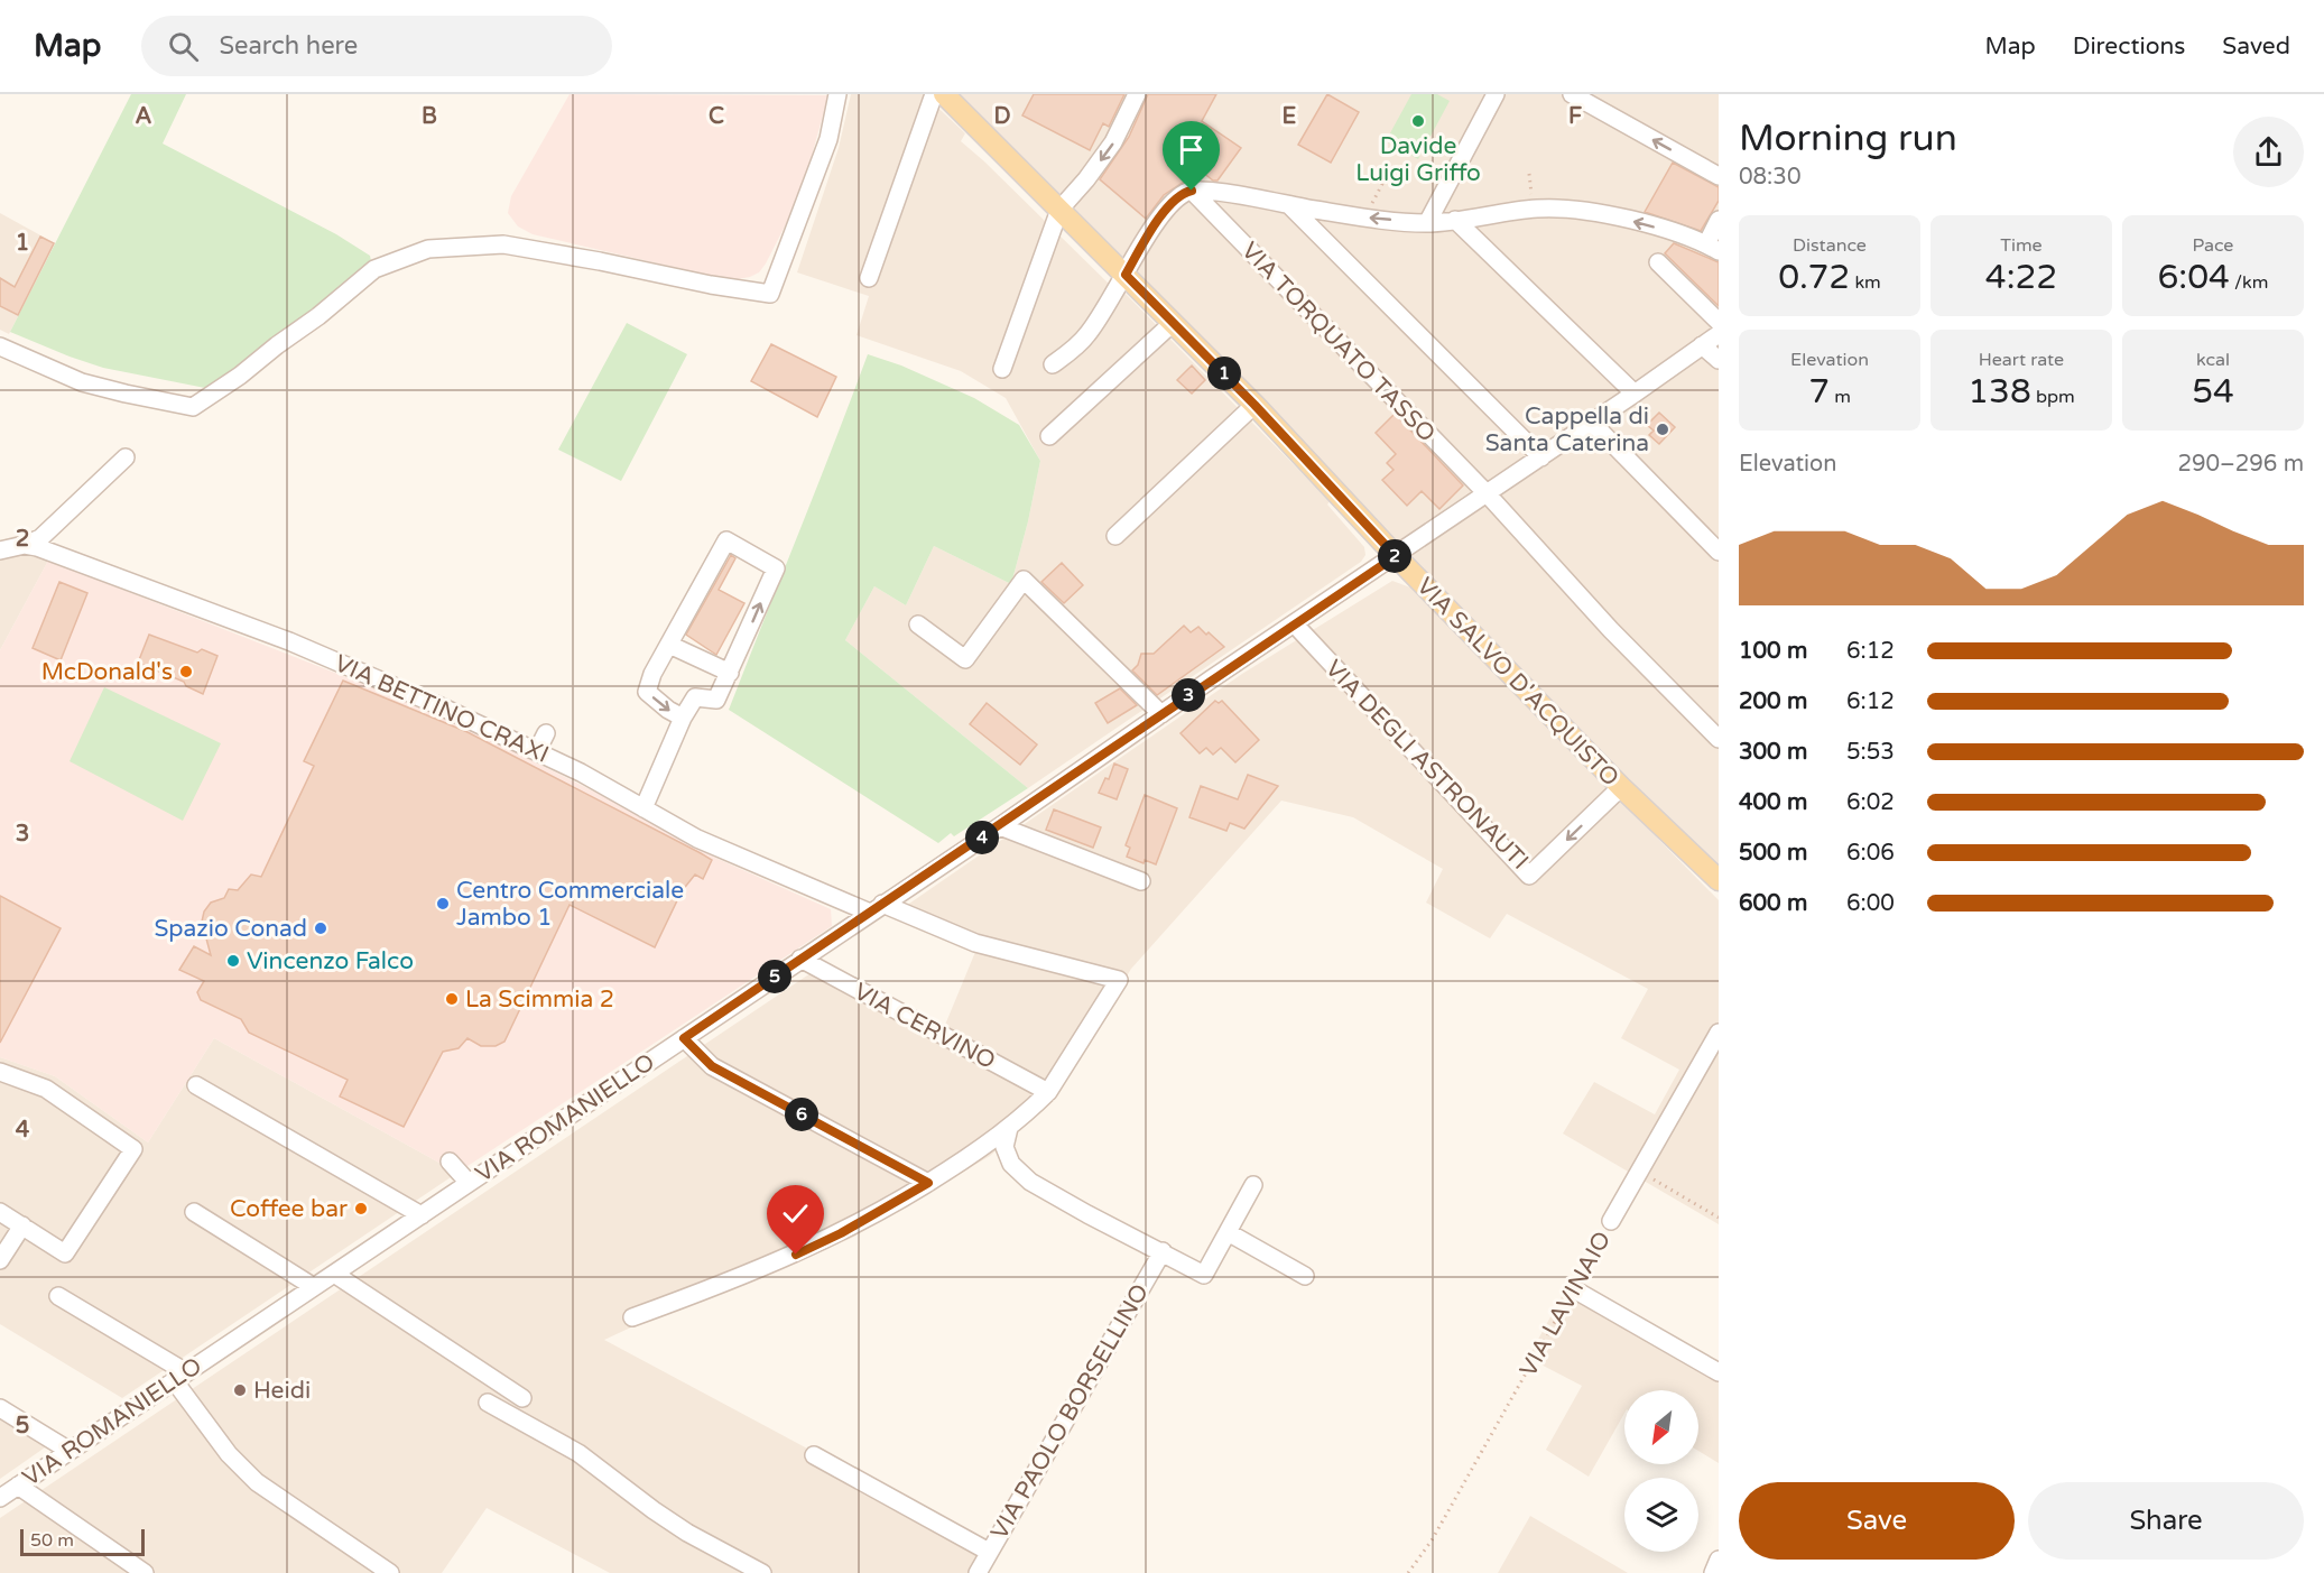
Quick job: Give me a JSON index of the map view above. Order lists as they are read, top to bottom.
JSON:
{
  "streets": {
    "main road": ["VIA SALVO D'ACQUISTO"],
    "street": [
      "VIA TORQUATO TASSO",
      "VIA BETTINO CRAXI",
      "VIA DEGLI ASTRONAUTI",
      "VIA CERVINO",
      "VIA ROMANIELLO",
      "VIA LAVINAIO",
      "VIA PAOLO BORSELLINO"
    ]
  },
  "crossings": [
    ["VIA TORQUATO TASSO", "VIA ROMANIELLO"],
    ["VIA SALVO D'ACQUISTO", "VIA DEGLI ASTRONAUTI"],
    ["VIA SALVO D'ACQUISTO", "VIA ROMANIELLO"],
    ["VIA BETTINO CRAXI", "VIA CERVINO"],
    ["VIA BETTINO CRAXI", "VIA ROMANIELLO"],
    ["VIA DEGLI ASTRONAUTI", "VIA ROMANIELLO"],
    ["VIA CERVINO", "VIA ROMANIELLO"]
  ],
  "places": [
    "Davide Luigi Griffo",
    "Cappella di Santa Caterina",
    "McDonald's",
    "Centro Commerciale Jambo 1",
    "Spazio Conad",
    "Vincenzo Falco",
    "La Scimmia 2",
    "Coffee bar",
    "Heidi"
  ],
  "scale_bar": "50 m",
  "north": "bottom left",
  "page": {
    "header": "Map",
    "search": "Search here",
    "nav": ["Map", "Directions", "Saved"],
    "heading": ["Morning run", "08:30"],
    "stats": [
      ["Distance", "0.72 km"],
      ["Time", "4:22"],
      ["Pace", "6:04 /km"],
      ["Elevation", "7 m"],
      ["Heart rate", "138 bpm"],
      ["kcal", "54"]
    ],
    "pins": [
      "1",
      "2",
      "3",
      "4",
      "5",
      "6"
    ],
    "chart": ["Elevation", "290–296 m"],
    "list": [
      {
        "name": "100 m",
        "note": "6:12"
      },
      {
        "name": "200 m",
        "note": "6:12"
      },
      {
        "name": "300 m",
        "note": "5:53"
      },
      {
        "name": "400 m",
        "note": "6:02"
      },
      {
        "name": "500 m",
        "note": "6:06"
      },
      {
        "name": "600 m",
        "note": "6:00"
      }
    ],
    "buttons": ["Save", "Share"],
    "scale": "50 m"
  },
  "grid": {
    "columns": [
      "A",
      "B",
      "C",
      "D",
      "E",
      "F"
    ],
    "rows": [
      "1",
      "2",
      "3",
      "4",
      "5"
    ]
  }
}
